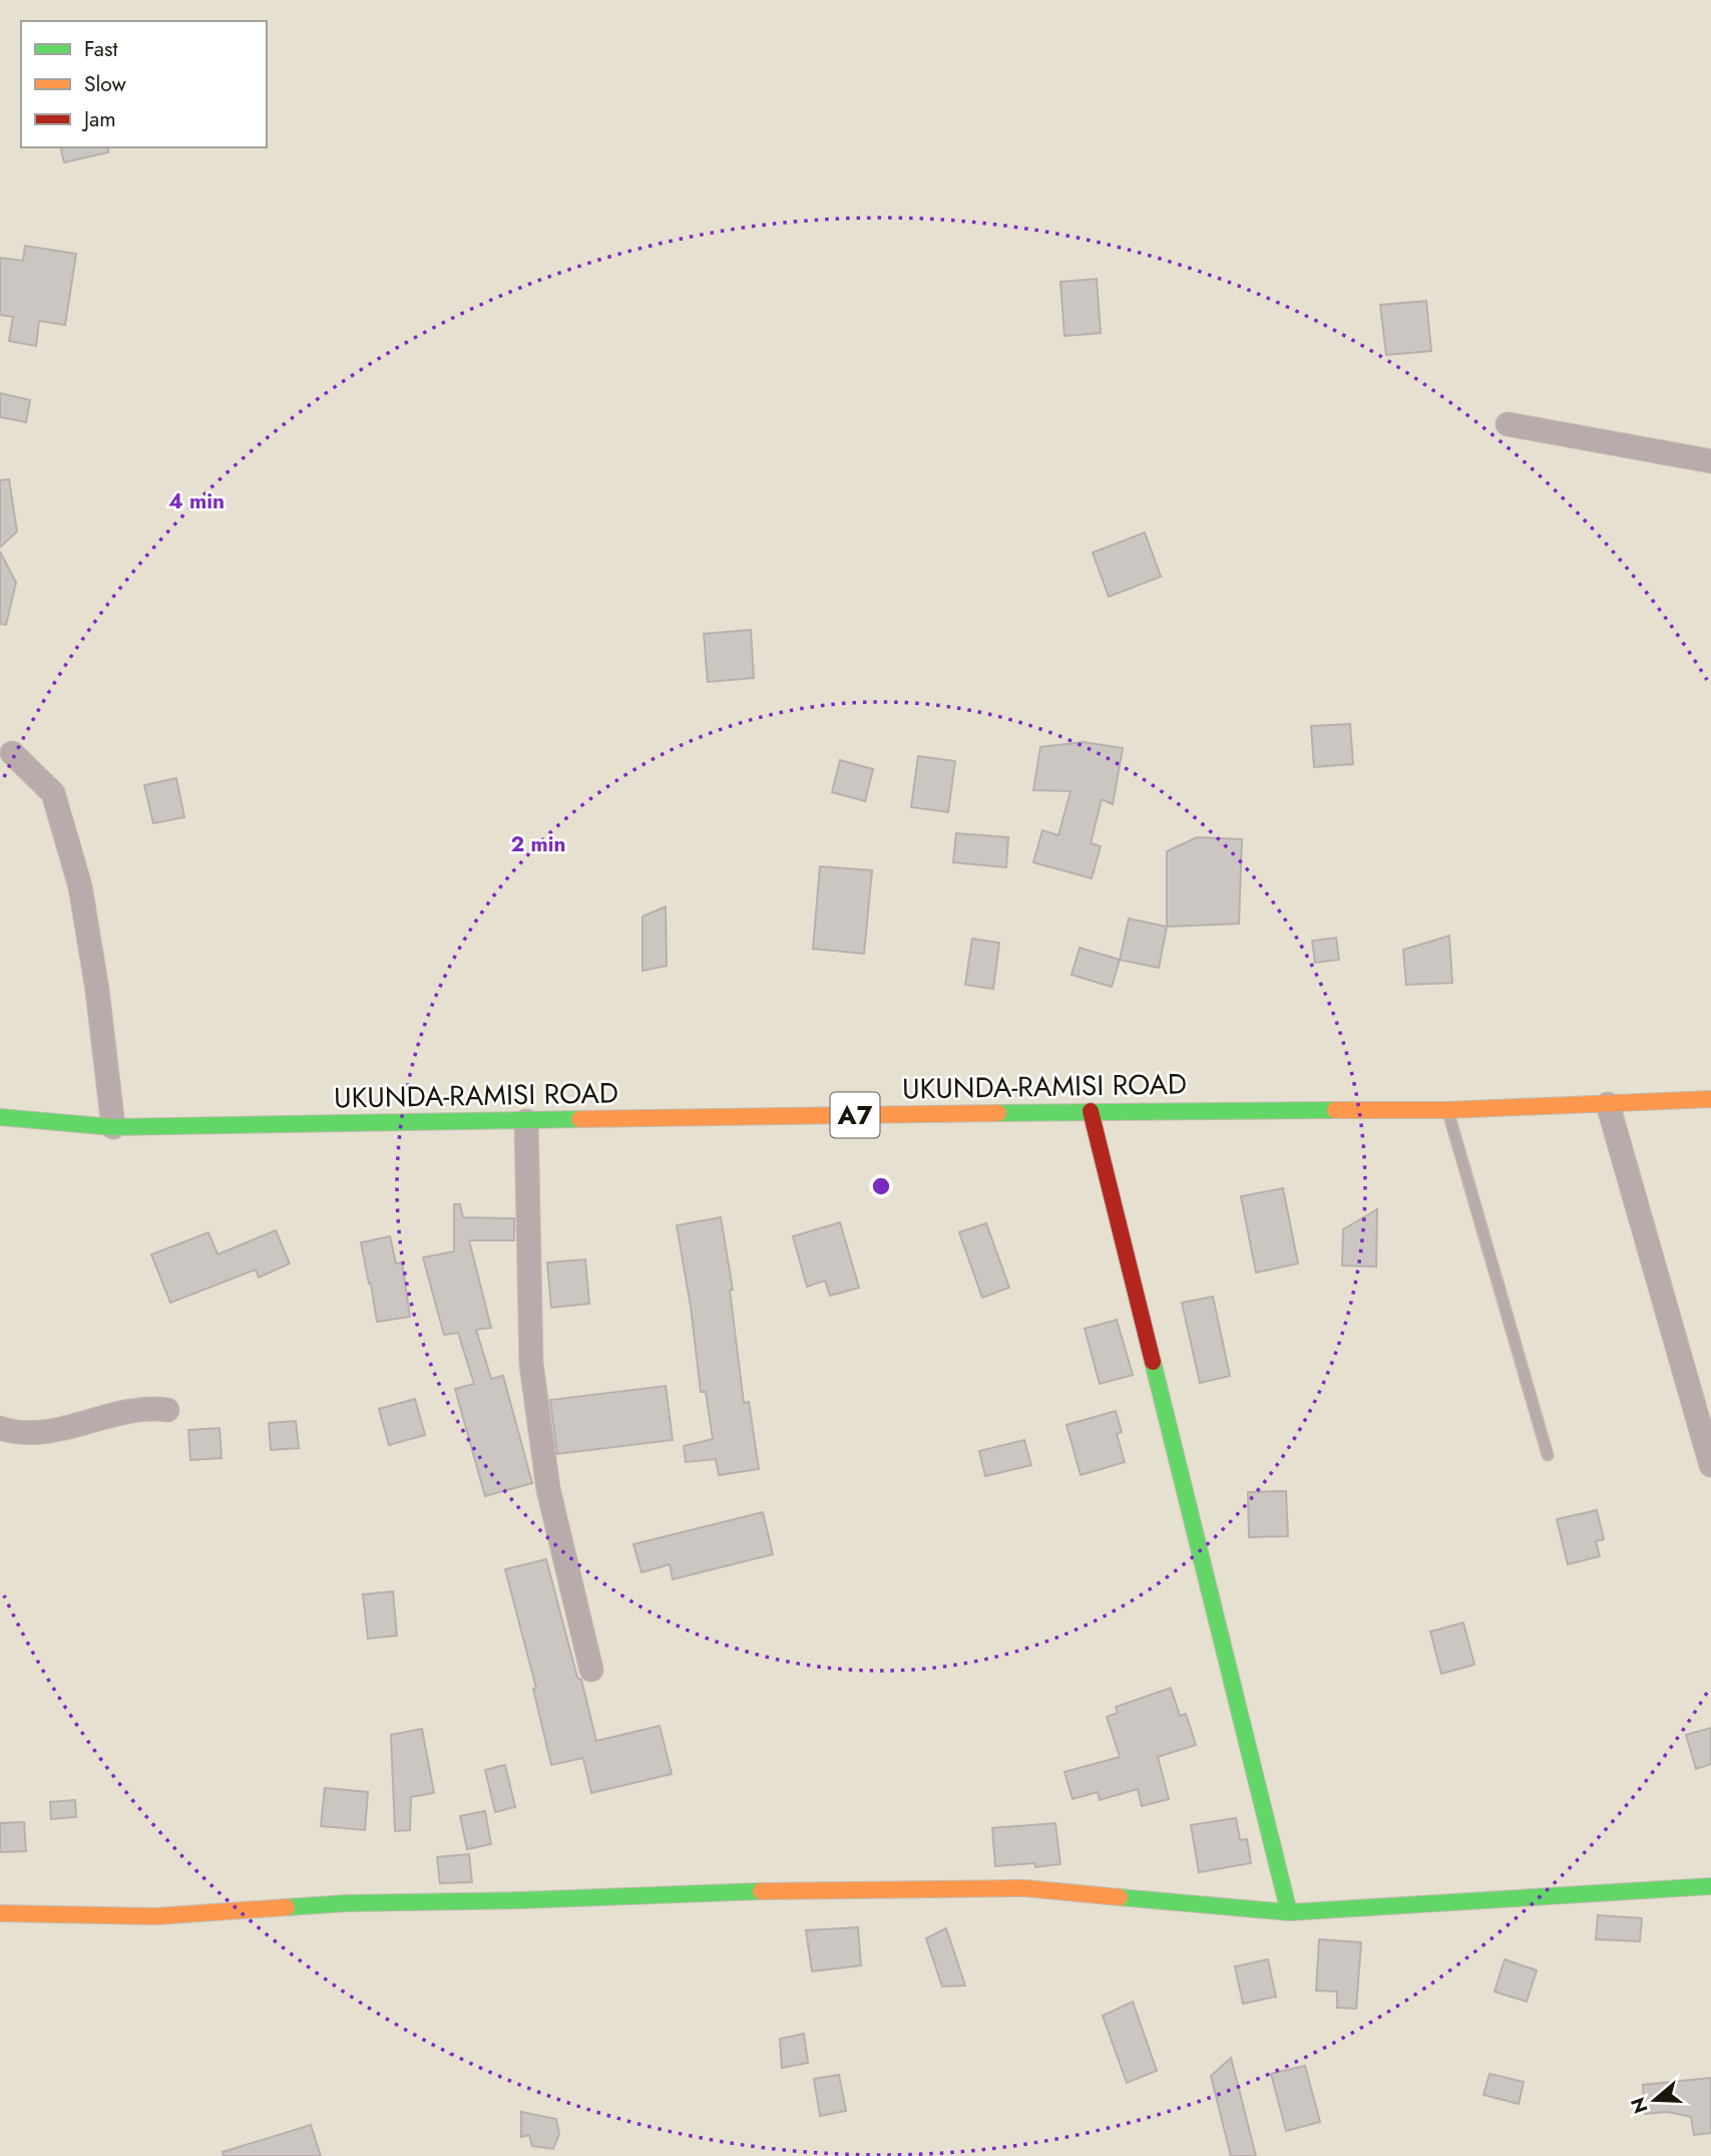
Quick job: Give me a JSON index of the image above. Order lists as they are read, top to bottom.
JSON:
{
  "streets": {
    "main road": ["UKUNDA-RAMISI ROAD", "A7"]
  },
  "legend": ["Fast", "Slow", "Jam"],
  "north": "left",
  "rings": ["4 min", "2 min"]
}
